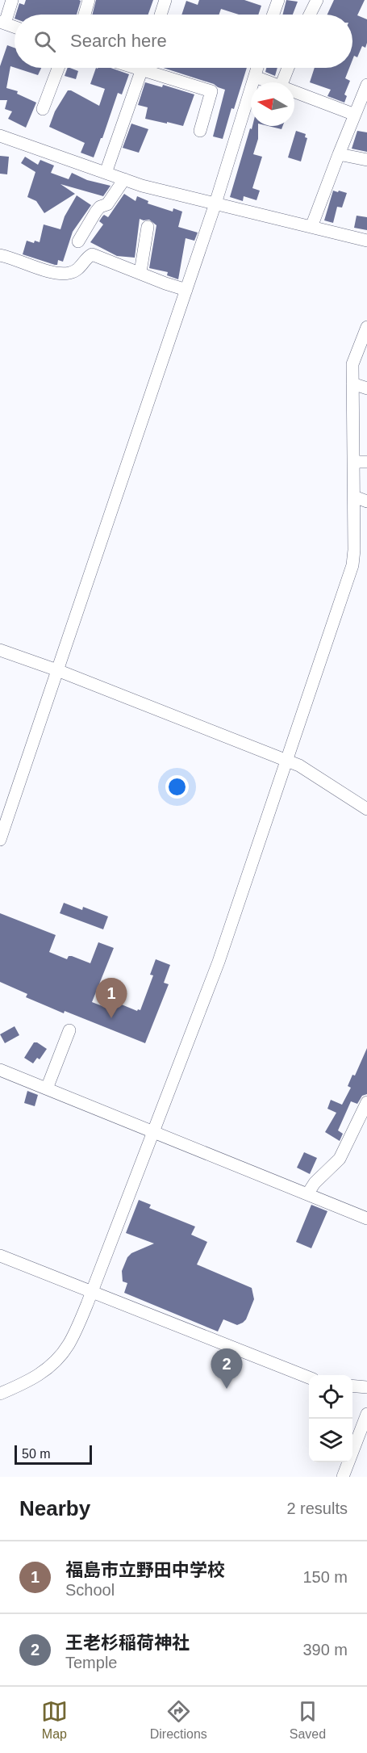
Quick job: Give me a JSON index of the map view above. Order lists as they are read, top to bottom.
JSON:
{
  "scale_bar": "50 m",
  "north": "left",
  "page": {
    "search": "Search here",
    "pins": ["1", "2"],
    "scale": "50 m",
    "heading": ["Nearby", "2 results"],
    "list": [
      {
        "mark": "1",
        "name": "福島市立野田中学校",
        "note": "School",
        "value": "150 m"
      },
      {
        "mark": "2",
        "name": "王老杉稲荷神社",
        "note": "Temple",
        "value": "390 m"
      }
    ],
    "nav": ["Map", "Directions", "Saved"]
  }
}
